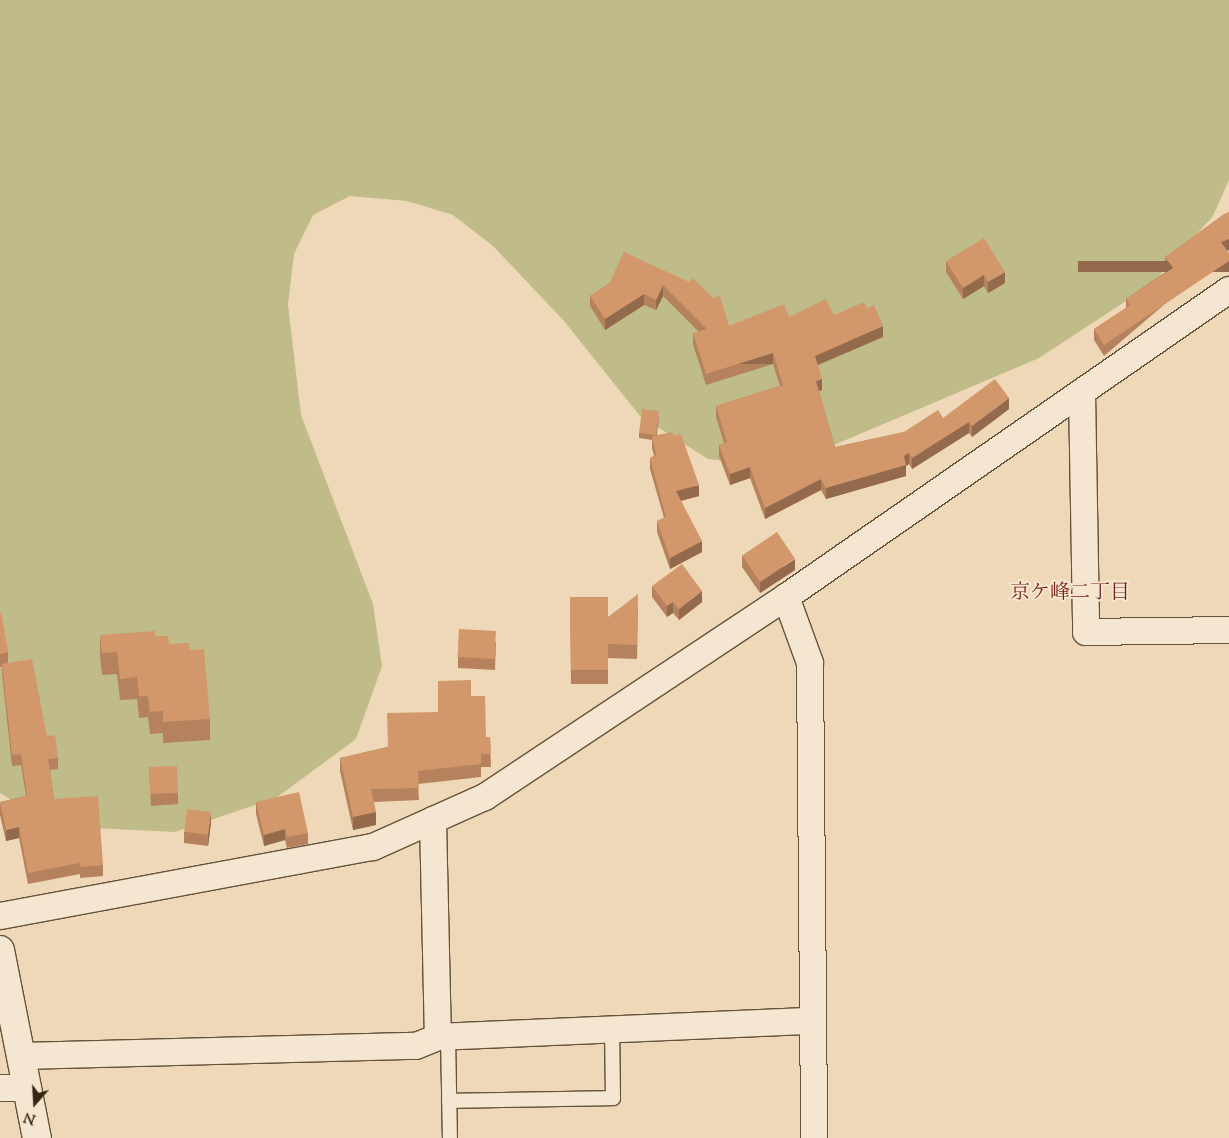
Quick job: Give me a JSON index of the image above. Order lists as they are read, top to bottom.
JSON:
{
  "districts": ["京ケ峰二丁目"],
  "north": "bottom"
}
